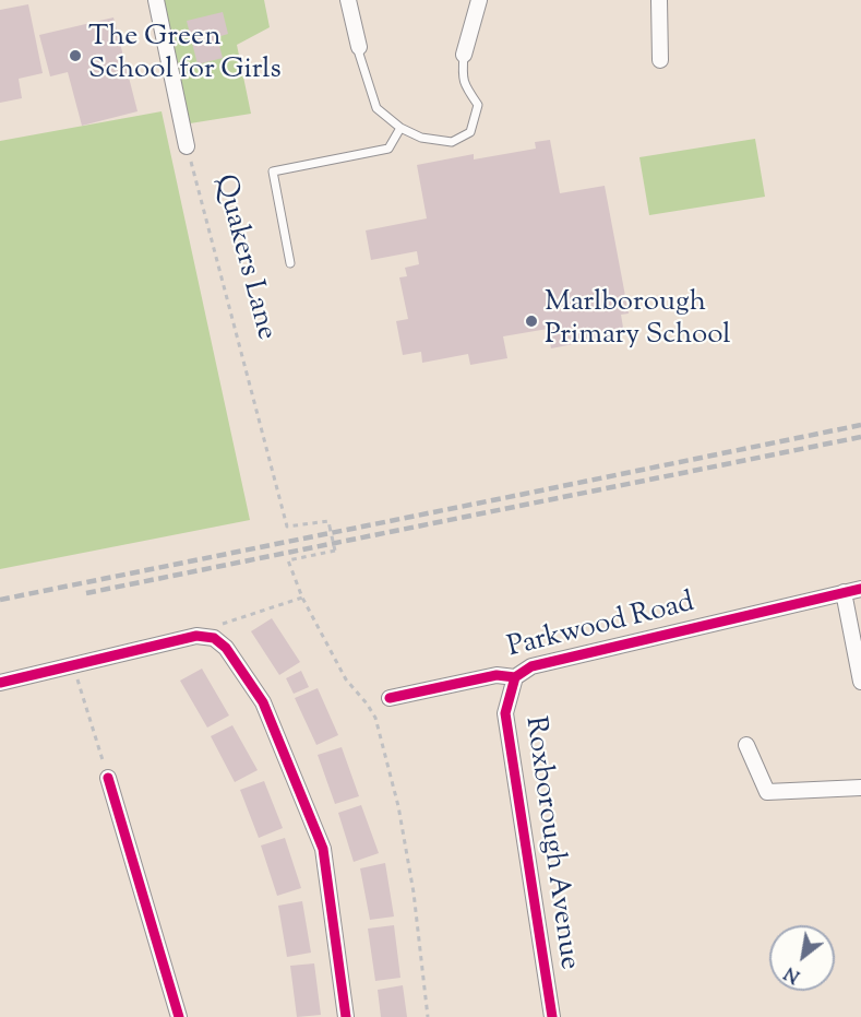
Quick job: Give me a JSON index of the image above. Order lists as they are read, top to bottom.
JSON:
{
  "streets": {
    "street": ["Quakers Lane", "Parkwood Road", "Roxborough Avenue"]
  },
  "crossings": [
    ["Parkwood Road", "Roxborough Avenue"]
  ],
  "places": ["The Green School for Girls", "Marlborough Primary School"],
  "north": "bottom left"
}
